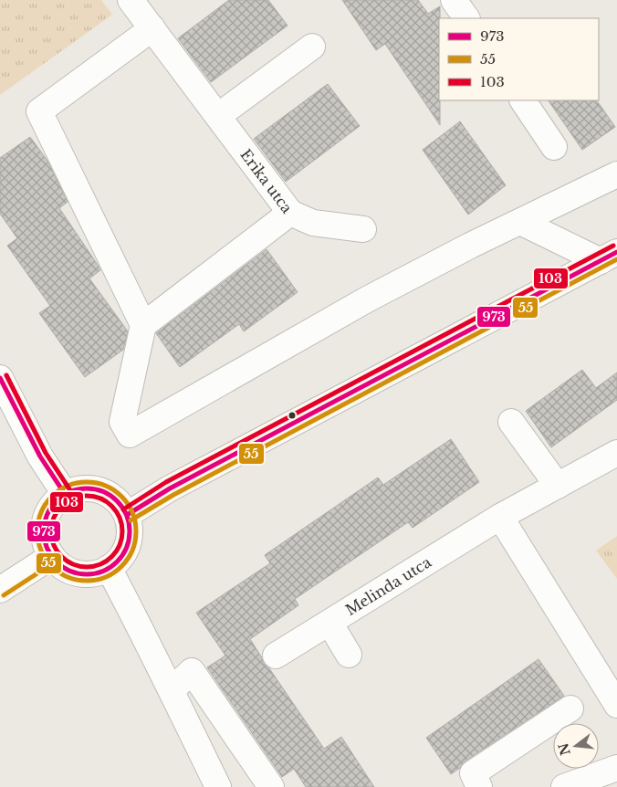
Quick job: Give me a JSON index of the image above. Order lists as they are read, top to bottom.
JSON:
{
  "streets": {
    "street": ["Erika utca", "Melinda utca"]
  },
  "lines": ["transit line 103", "transit line 973", "transit line 55"],
  "legend": ["973", "55", "103"],
  "north": "left"
}
